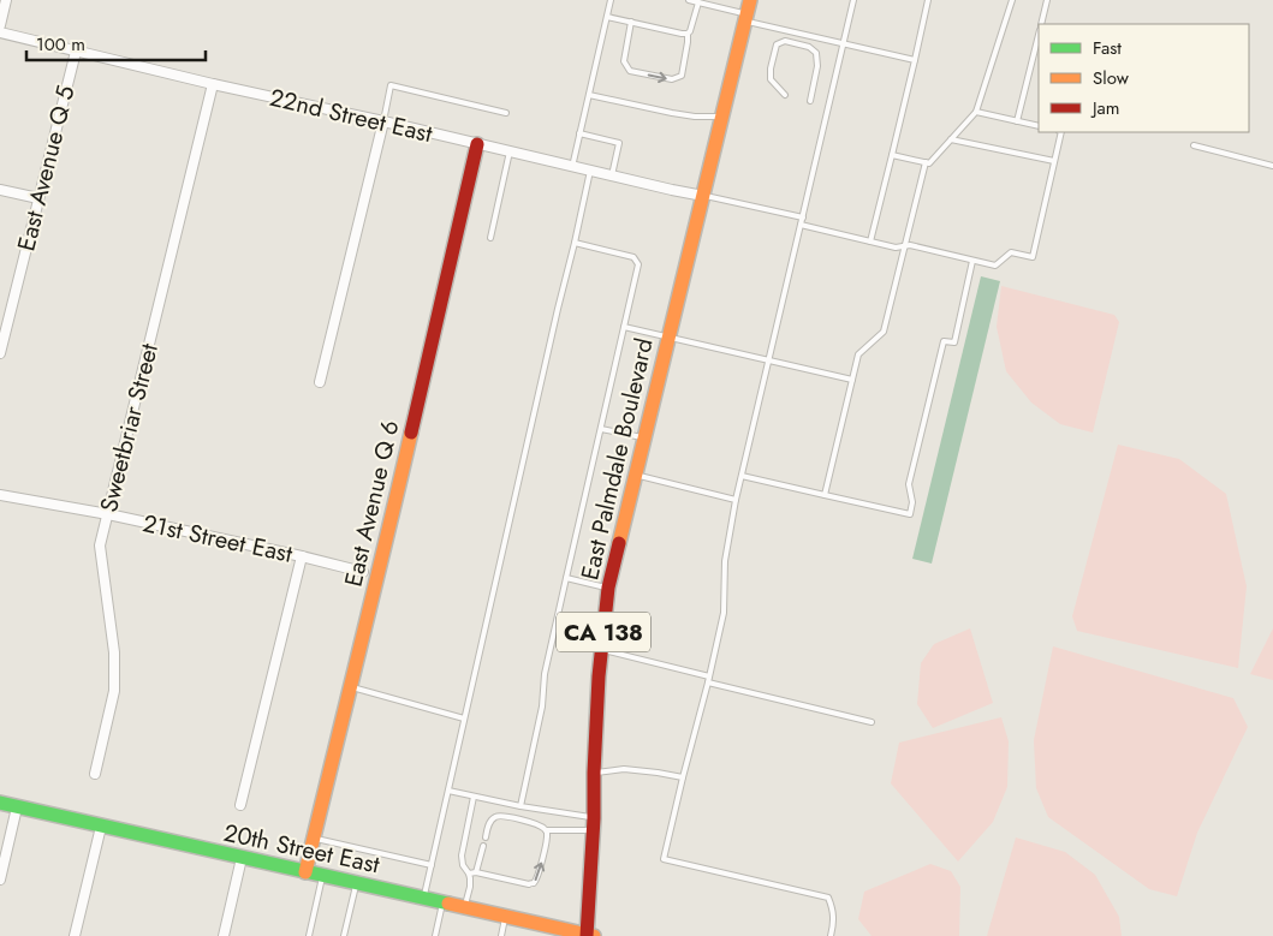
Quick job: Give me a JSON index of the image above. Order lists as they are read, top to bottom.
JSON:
{
  "streets": {
    "main road": [
      "East Palmdale Boulevard",
      "East Avenue Q 6",
      "CA 138",
      "20th Street East"
    ],
    "street": [
      "22nd Street East",
      "East Avenue Q 5",
      "Sweetbriar Street",
      "21st Street East"
    ]
  },
  "crossings": [
    ["22nd Street East", "East Avenue Q 5"],
    ["22nd Street East", "Sweetbriar Street"],
    ["22nd Street East", "East Palmdale Boulevard"],
    ["22nd Street East", "East Avenue Q 6"],
    ["Sweetbriar Street", "21st Street East"],
    ["East Palmdale Boulevard", "20th Street East"],
    ["East Avenue Q 6", "20th Street East"]
  ],
  "legend": ["Fast", "Slow", "Jam"],
  "scale_bar": "100 m"
}
